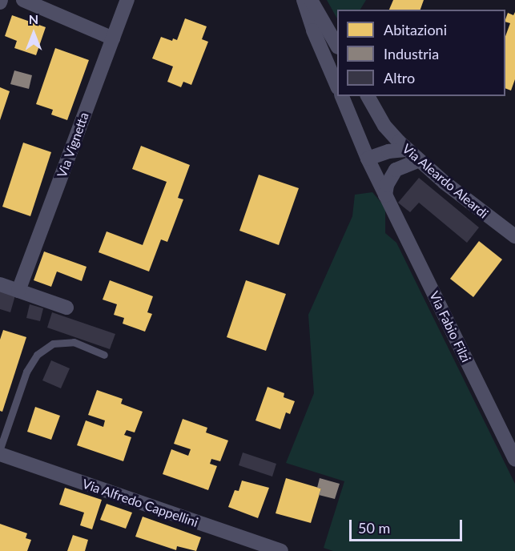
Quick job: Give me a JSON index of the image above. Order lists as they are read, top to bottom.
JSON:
{
  "streets": {
    "street": [
      "Via Vignetta",
      "Via Aleardo Aleardi",
      "Via Fabio Filzi",
      "Via Alfredo Cappellini"
    ]
  },
  "legend": ["Abitazioni", "Industria", "Altro"],
  "scale_bar": "50 m",
  "north": "top"
}
